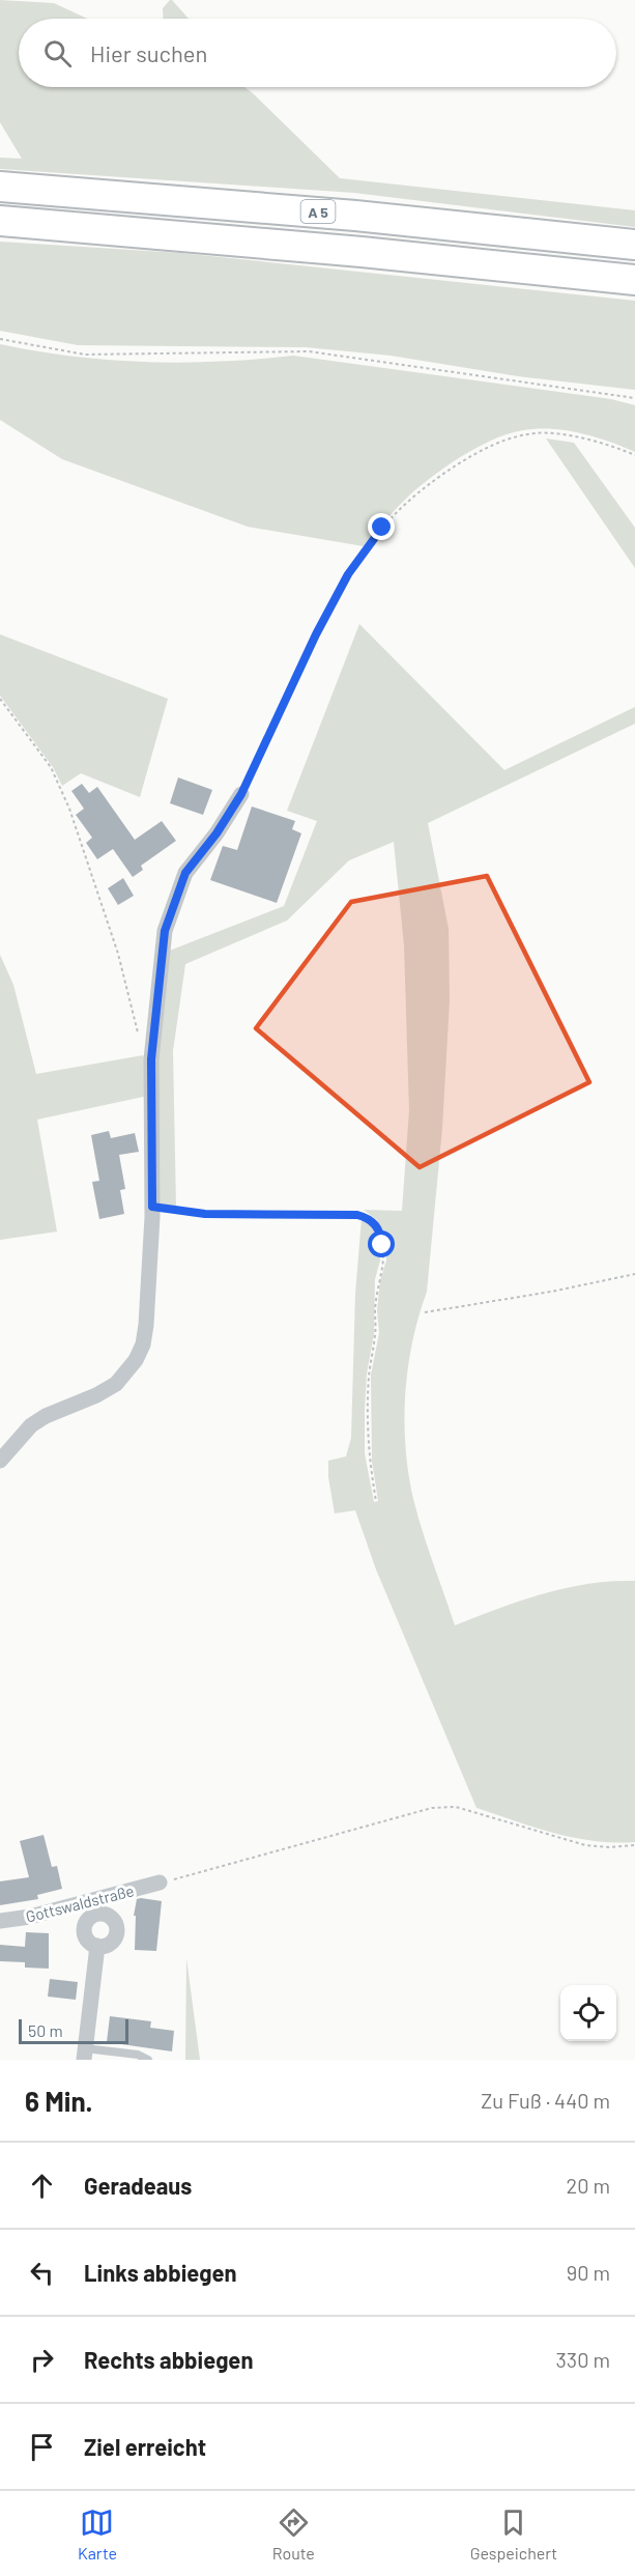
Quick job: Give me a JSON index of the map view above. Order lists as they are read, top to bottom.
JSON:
{
  "streets": {
    "highway": ["A 5"],
    "street": ["Gottswaldstraße"]
  },
  "scale_bar": "50 m",
  "page": {
    "search": "Hier suchen",
    "scale": "50 m",
    "heading": ["6 Min.", "Zu Fuß · 440 m"],
    "list": [
      ["Geradeaus", "20 m"],
      ["Links abbiegen", "90 m"],
      ["Rechts abbiegen", "330 m"],
      "Ziel erreicht"
    ],
    "nav": ["Karte", "Route", "Gespeichert"]
  }
}
